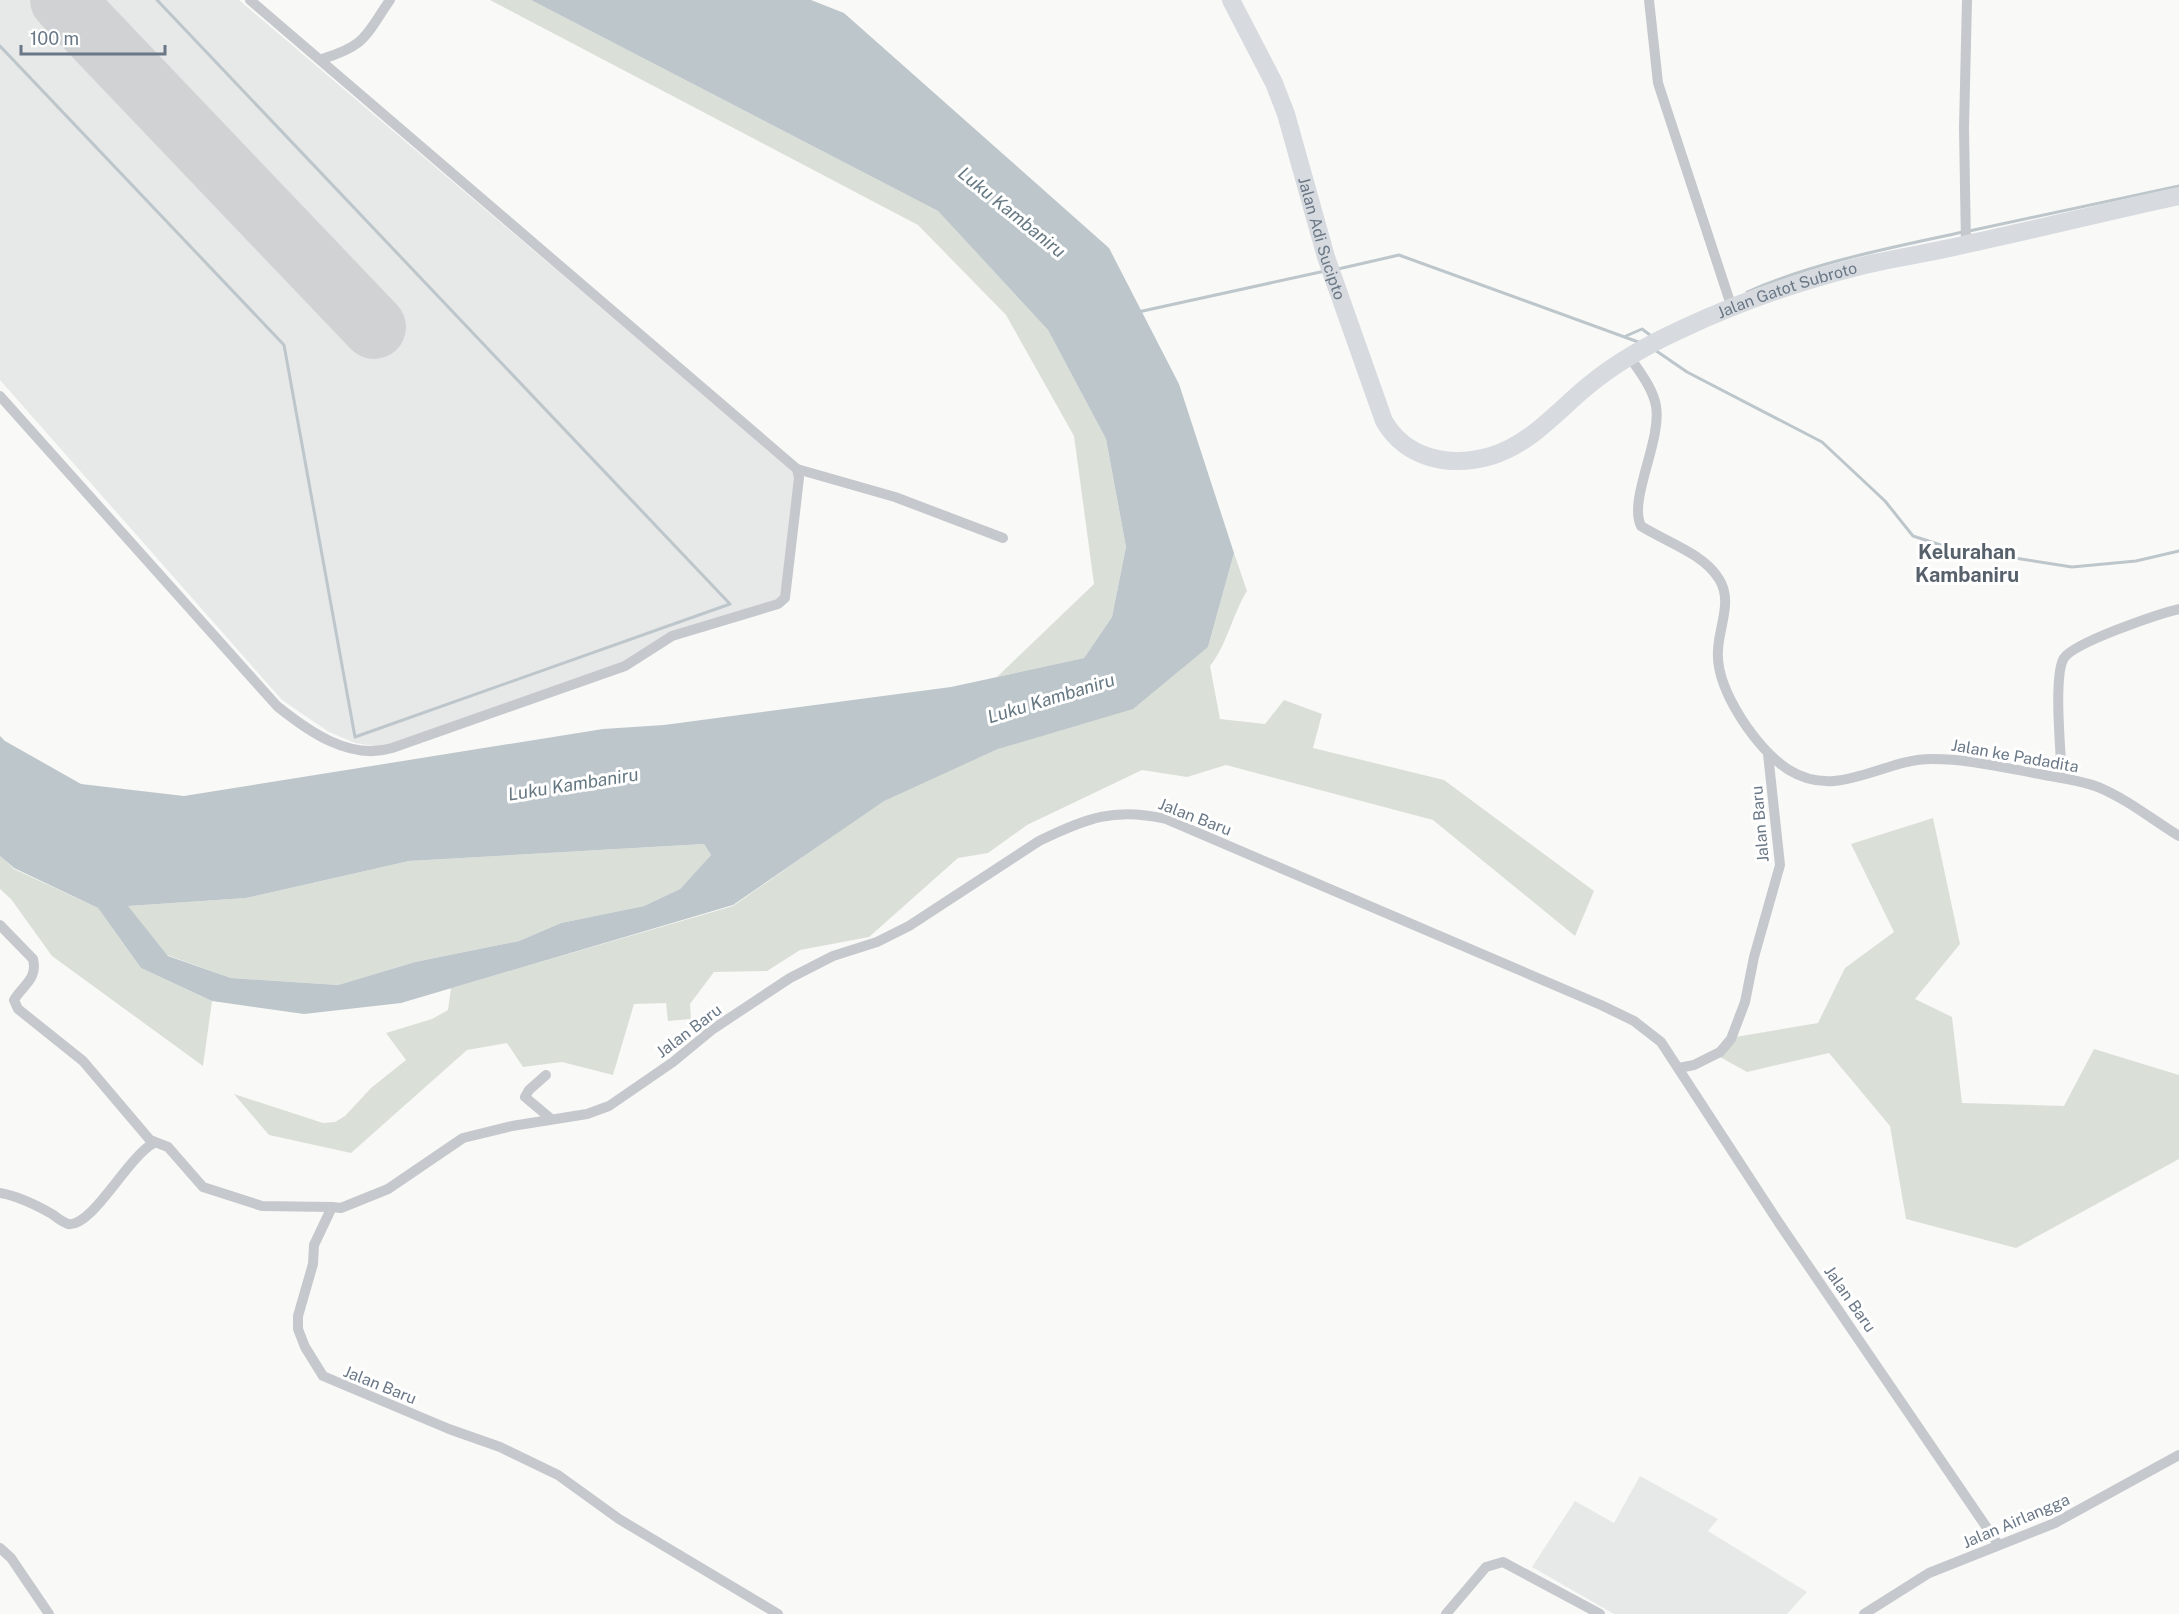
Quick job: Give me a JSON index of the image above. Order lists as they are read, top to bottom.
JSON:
{
  "streets": {
    "highway": ["Jalan Adi Sucipto", "Jalan Gatot Subroto"],
    "street": ["Jalan ke Padadita", "Jalan Baru", "Jalan Airlangga"]
  },
  "crossings": [
    ["Jalan Adi Sucipto", "Jalan Gatot Subroto"],
    ["Jalan Gatot Subroto", "Jalan ke Padadita"],
    ["Jalan ke Padadita", "Jalan Baru"],
    ["Jalan Baru", "Jalan Airlangga"]
  ],
  "districts": ["Kelurahan Kambaniru"],
  "water": ["Luku Kambaniru"],
  "scale_bar": "100 m"
}
